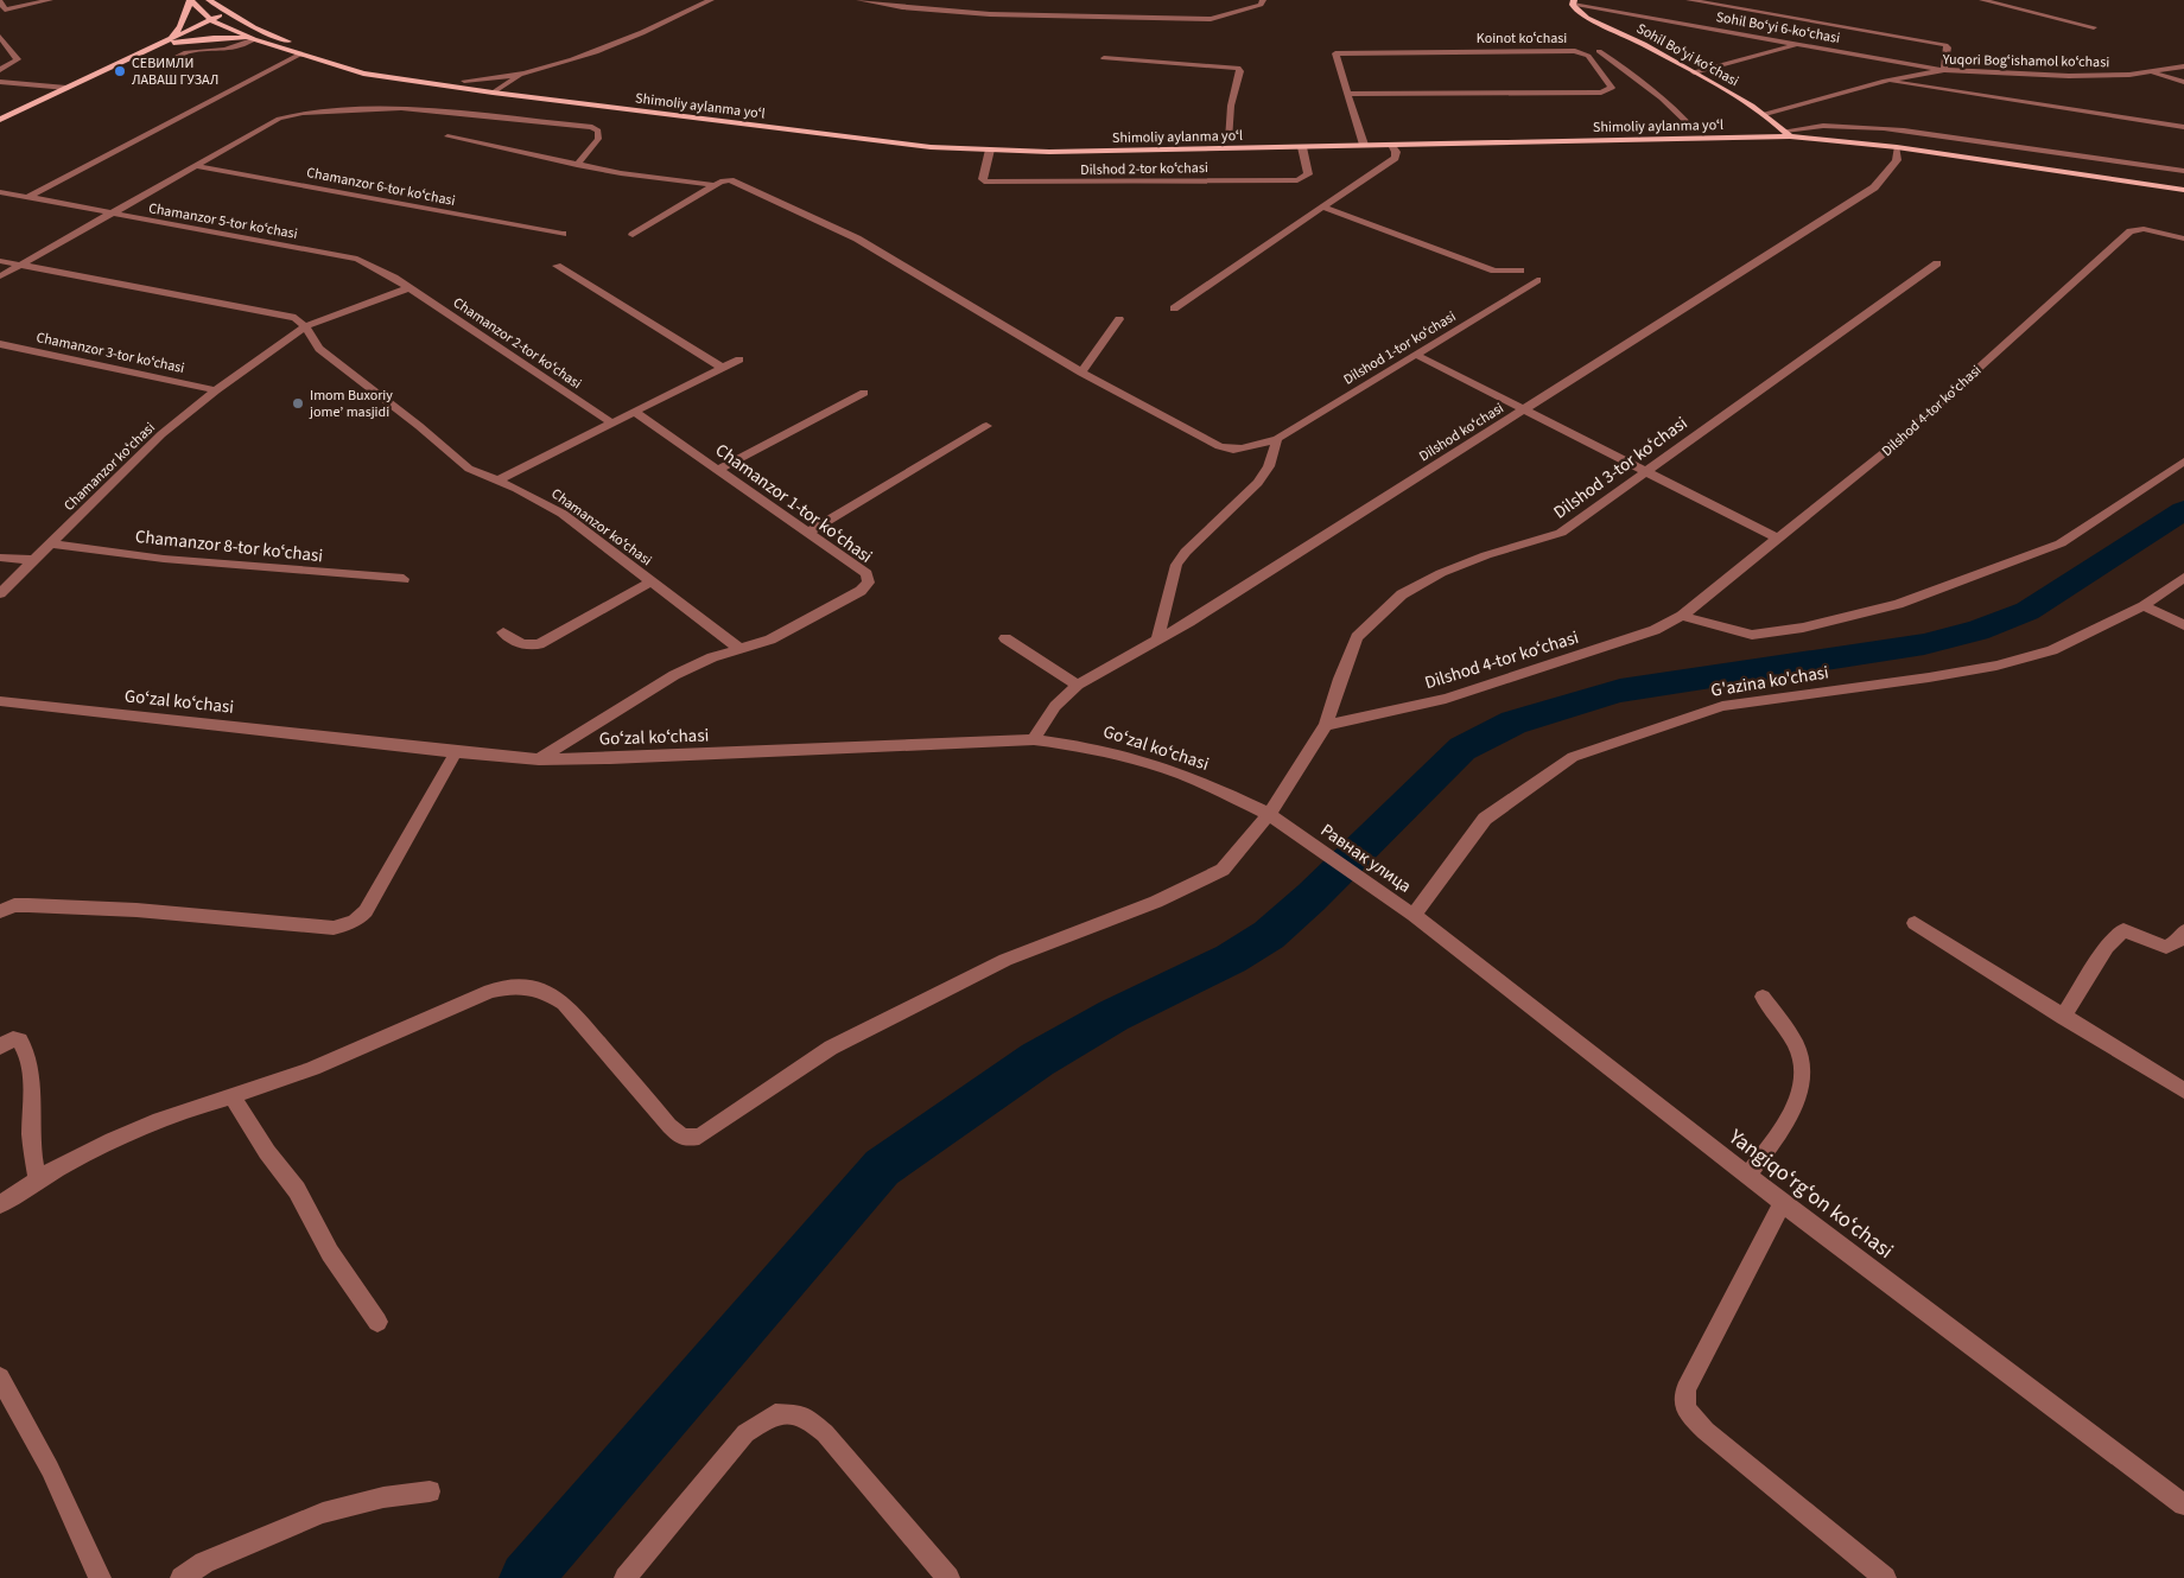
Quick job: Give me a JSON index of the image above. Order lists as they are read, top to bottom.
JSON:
{
  "streets": {
    "main road": ["Sohil Boʻyi koʻchasi", "Shimoliy aylanma yoʻl"],
    "street": [
      "Sohil Boʻyi 6-koʻchasi",
      "Koinot koʻchasi",
      "Yuqori Bogʻishamol koʻchasi",
      "Dilshod 2-tor koʻchasi",
      "Chamanzor 6-tor koʻchasi",
      "Chamanzor 5-tor koʻchasi",
      "Chamanzor 2-tor koʻchasi",
      "Dilshod 1-tor koʻchasi",
      "Chamanzor 3-tor koʻchasi",
      "Dilshod 4-tor koʻchasi",
      "Dilshod koʻchasi",
      "Chamanzor koʻchasi",
      "Dilshod 3-tor koʻchasi",
      "Chamanzor 1-tor koʻchasi",
      "Chamanzor 8-tor koʻchasi",
      "G'azina ko'chasi",
      "Goʻzal koʻchasi",
      "Равнак улица",
      "Yangiqoʻrgʻon koʻchasi"
    ]
  },
  "crossings": [
    ["Sohil Boʻyi 6-koʻchasi", "Sohil Boʻyi koʻchasi"],
    ["Sohil Boʻyi 6-koʻchasi", "Yuqori Bogʻishamol koʻchasi"],
    ["Koinot koʻchasi", "Shimoliy aylanma yoʻl"],
    ["Sohil Boʻyi koʻchasi", "Yuqori Bogʻishamol koʻchasi"],
    ["Sohil Boʻyi koʻchasi", "Shimoliy aylanma yoʻl"],
    ["Shimoliy aylanma yoʻl", "Dilshod 2-tor koʻchasi"],
    ["Shimoliy aylanma yoʻl", "Dilshod koʻchasi"],
    ["Chamanzor 5-tor koʻchasi", "Chamanzor 2-tor koʻchasi"],
    ["Chamanzor 5-tor koʻchasi", "Chamanzor koʻchasi"],
    ["Chamanzor 2-tor koʻchasi", "Chamanzor koʻchasi"],
    ["Chamanzor 3-tor koʻchasi", "Chamanzor koʻchasi"],
    ["Dilshod 4-tor koʻchasi", "Dilshod 3-tor koʻchasi"],
    ["Dilshod koʻchasi", "Goʻzal koʻchasi"],
    ["Chamanzor koʻchasi", "Chamanzor 1-tor koʻchasi"],
    ["Chamanzor koʻchasi", "Chamanzor 8-tor koʻchasi"],
    ["Dilshod 3-tor koʻchasi", "Goʻzal koʻchasi"],
    ["G'azina ko'chasi", "Равнак улица"],
    ["G'azina ko'chasi", "Yangiqoʻrgʻon koʻchasi"],
    ["Goʻzal koʻchasi", "Равнак улица"],
    ["Равнак улица", "Yangiqoʻrgʻon koʻchasi"]
  ],
  "places": ["СЕВИМЛИ ЛАВАШ ГУЗАЛ", "Imom Buxoriy jome’ masjidi"]
}
